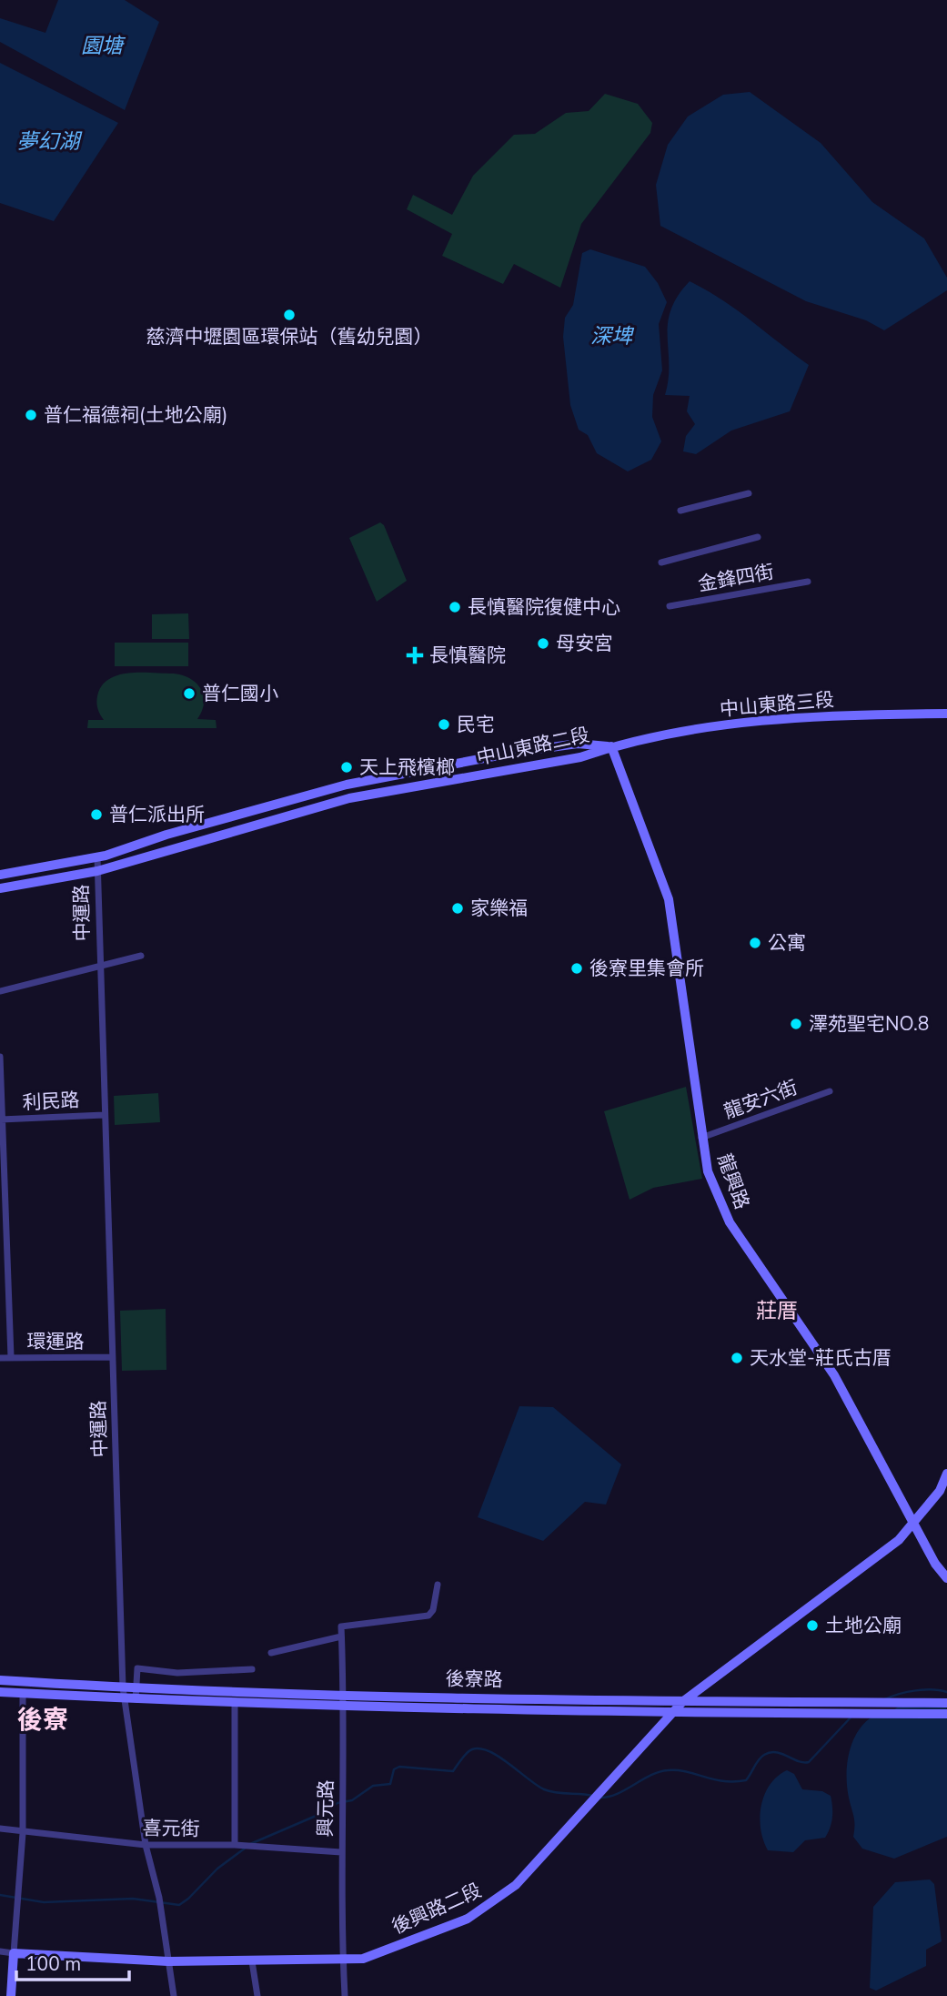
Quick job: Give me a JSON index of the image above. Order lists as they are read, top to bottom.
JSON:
{
  "streets": {
    "street": [
      "金鋒四街",
      "中山東路三段",
      "中山東路二段",
      "中運路",
      "龍安六街",
      "利民路",
      "龍興路",
      "環運路",
      "後寮路",
      "興元路",
      "喜元街",
      "後興路二段"
    ]
  },
  "crossings": [
    ["中山東路三段", "中山東路二段"],
    ["中山東路三段", "龍興路"],
    ["中山東路二段", "中運路"],
    ["中山東路二段", "龍興路"],
    ["中運路", "利民路"],
    ["中運路", "環運路"],
    ["中運路", "後寮路"],
    ["中運路", "喜元街"],
    ["中運路", "後興路二段"],
    ["龍安六街", "龍興路"],
    ["龍興路", "後興路二段"],
    ["後寮路", "興元路"],
    ["後寮路", "後興路二段"],
    ["興元路", "喜元街"],
    ["興元路", "後興路二段"]
  ],
  "districts": ["莊厝", "後寮"],
  "water": ["園塘", "夢幻湖", "深埤"],
  "places": {
    "other": [
      "慈濟中壢園區環保站（舊幼兒園）",
      "普仁福德祠(土地公廟)",
      "長慎醫院復健中心",
      "母安宮",
      "普仁國小",
      "民宅",
      "天上飛檳榔",
      "普仁派出所",
      "家樂福",
      "公寓",
      "後寮里集會所",
      "澤苑聖宅NO.8",
      "天水堂-莊氏古厝",
      "土地公廟"
    ],
    "health": ["長慎醫院"]
  },
  "scale_bar": "100 m"
}
